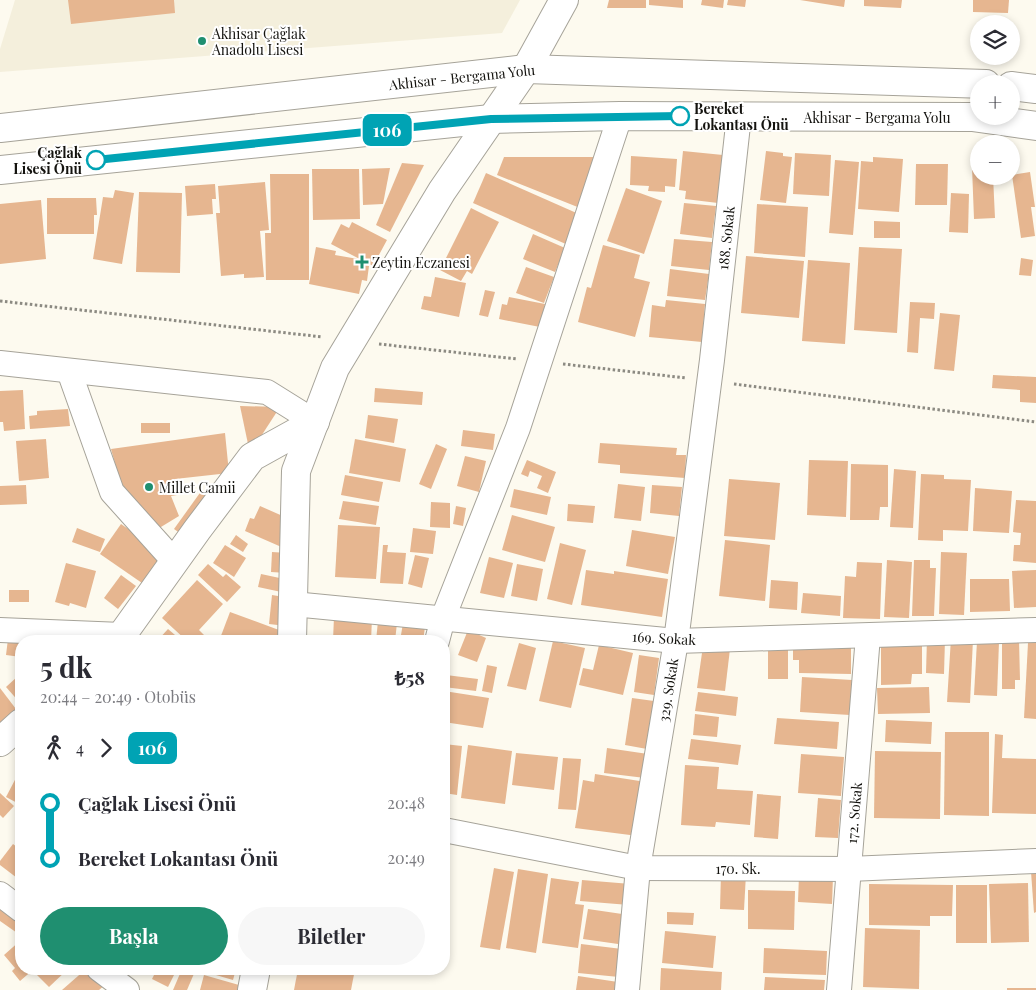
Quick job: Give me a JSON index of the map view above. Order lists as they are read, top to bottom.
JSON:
{
  "streets": {
    "main road": ["Akhisar - Bergama Yolu"],
    "street": [
      "188. Sokak",
      "169. Sokak",
      "329. Sokak",
      "172. Sokak",
      "170. Sk."
    ]
  },
  "crossings": [
    ["Akhisar - Bergama Yolu", "188. Sokak"],
    ["188. Sokak", "329. Sokak"],
    ["169. Sokak", "329. Sokak"],
    ["169. Sokak", "172. Sokak"],
    ["329. Sokak", "170. Sk."],
    ["172. Sokak", "170. Sk."]
  ],
  "places": {
    "other": [
      "Akhisar Çağlak Anadolu Lisesi",
      "Bereket Lokantası Önü",
      "Çağlak Lisesi Önü",
      "Millet Camii"
    ],
    "health": ["Zeytin Eczanesi"]
  },
  "lines": ["bus line 106"],
  "page": {
    "on_map": "106",
    "map_buttons": ["+", "−"],
    "heading": ["5 dk", "20:44 – 20:49 · Otobüs", "₺58"],
    "legs": ["4", "106"],
    "list": [
      {
        "name": "Çağlak Lisesi Önü",
        "value": "20:48"
      },
      {
        "name": "Bereket Lokantası Önü",
        "value": "20:49"
      }
    ],
    "buttons": ["Başla", "Biletler"]
  }
}
